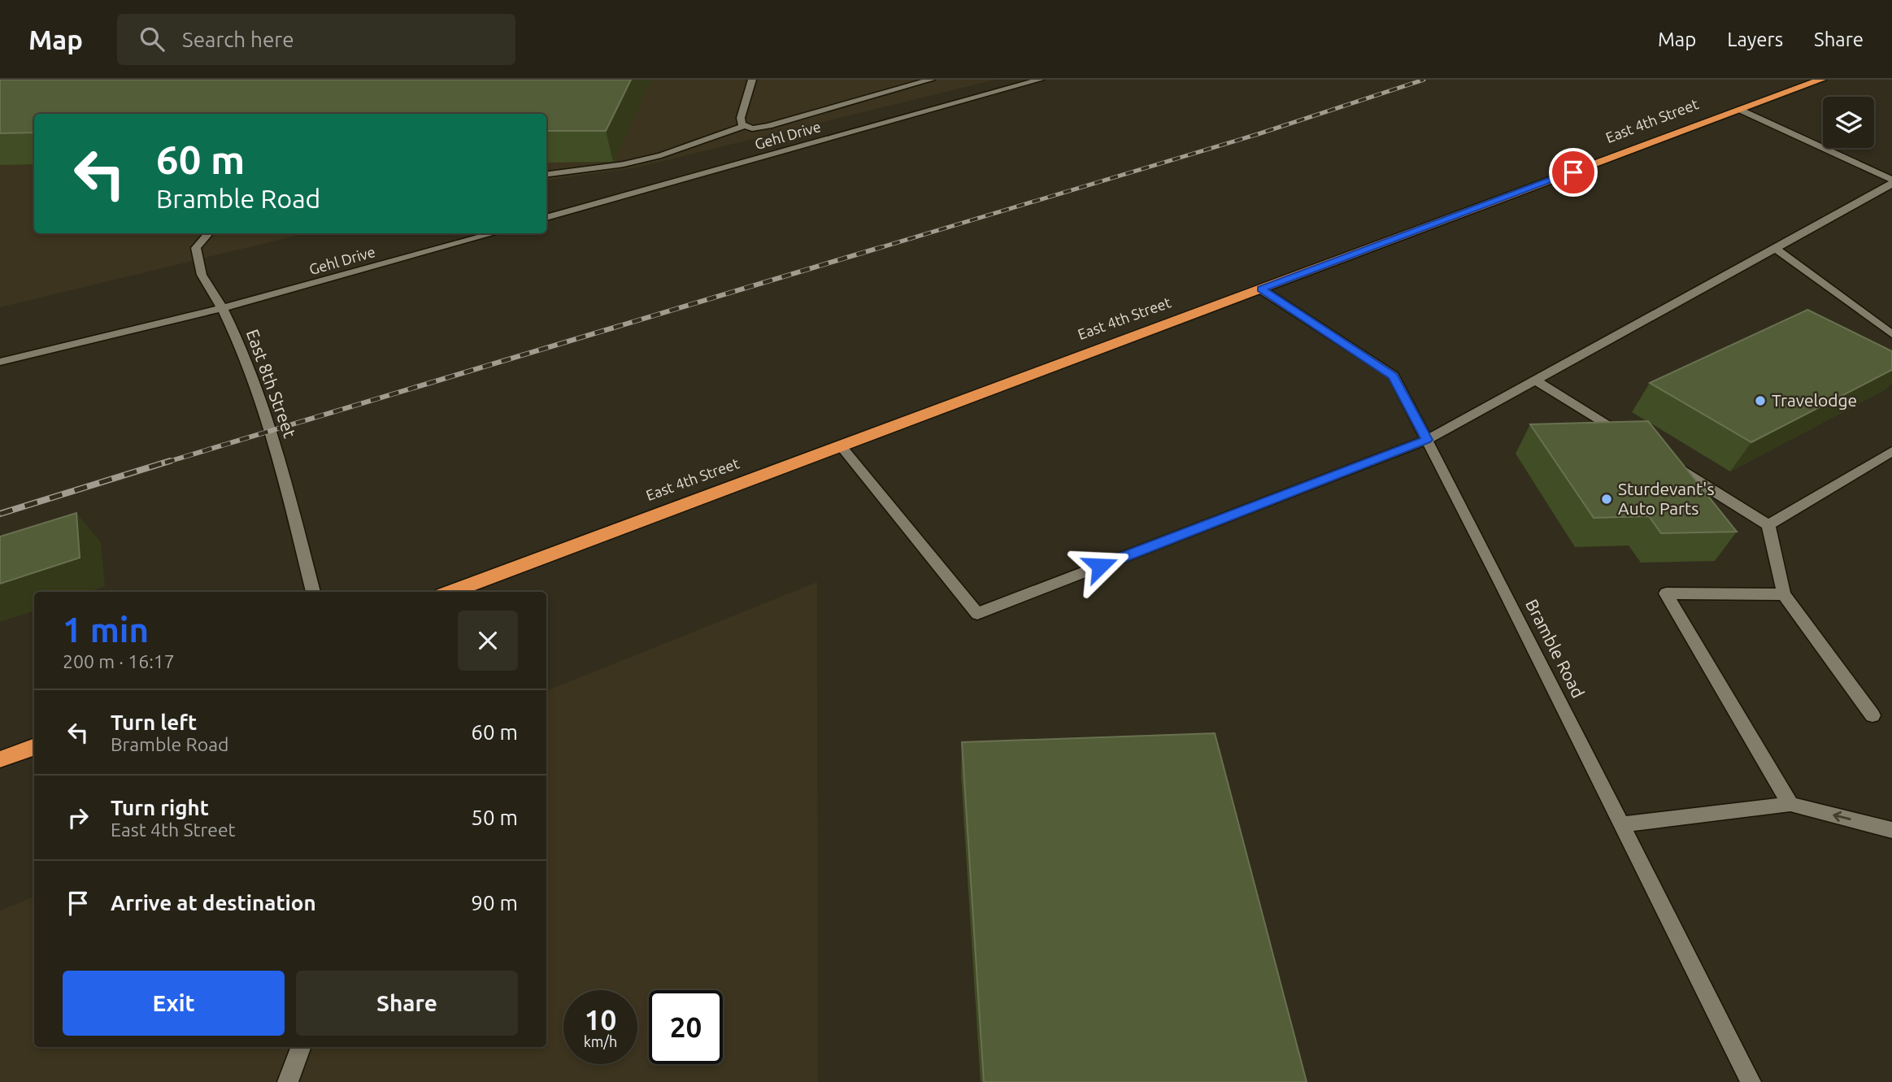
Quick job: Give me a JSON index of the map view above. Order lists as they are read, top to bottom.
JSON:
{
  "streets": {
    "highway": ["East 4th Street"],
    "street": ["Gehl Drive", "East 8th Street", "Bramble Road"]
  },
  "crossings": [
    ["East 4th Street", "Bramble Road"],
    ["Gehl Drive", "East 8th Street"]
  ],
  "places": ["Travelodge", "Sturdevant's Auto Parts"],
  "page": {
    "header": "Map",
    "search": "Search here",
    "nav": ["Map", "Layers", "Share"],
    "turn": ["60 m", "Bramble Road"],
    "heading": ["1 min", "200 m · 16:17"],
    "list": [
      {
        "name": "Turn left",
        "note": "Bramble Road",
        "value": "60 m"
      },
      {
        "name": "Turn right",
        "note": "East 4th Street",
        "value": "50 m"
      },
      {
        "name": "Arrive at destination",
        "value": "90 m"
      }
    ],
    "buttons": ["Exit", "Share"],
    "speed": "10 km/h",
    "limit": "20"
  }
}
